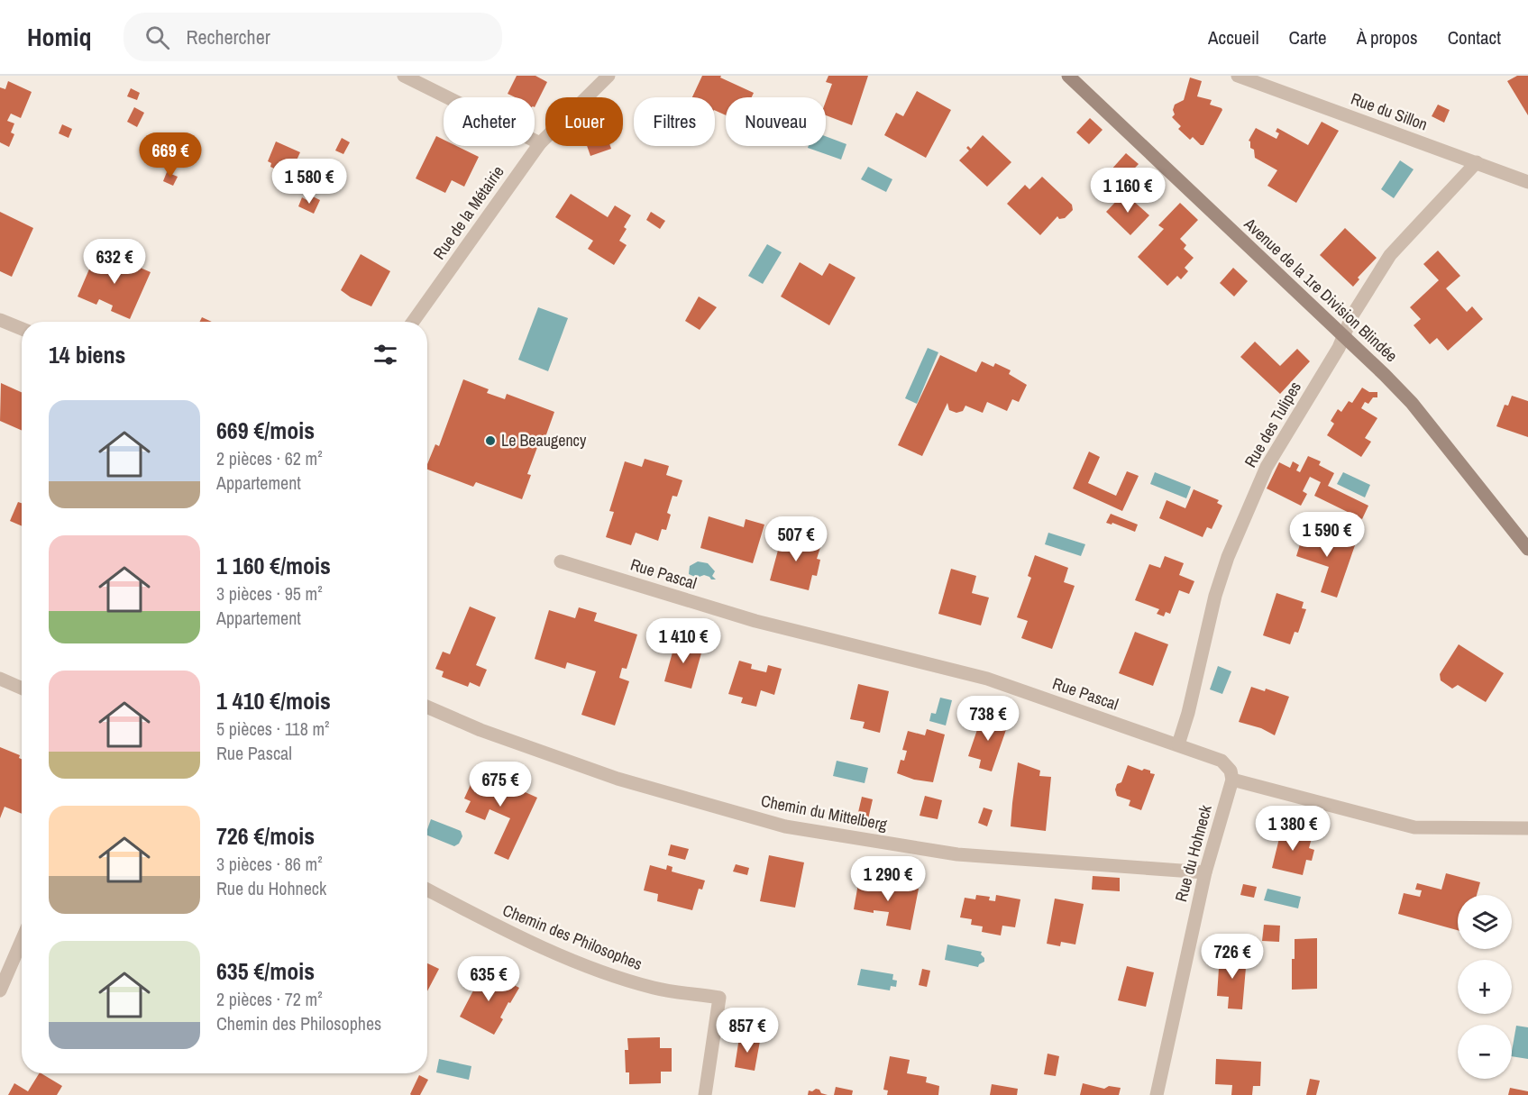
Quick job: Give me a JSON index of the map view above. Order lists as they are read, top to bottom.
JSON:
{
  "streets": {
    "main road": ["Avenue de la 1re Division Blindée"],
    "street": [
      "Rue du Sillon",
      "Rue de la Métairie",
      "Rue des Tulipes",
      "Rue Pascal",
      "Chemin du Mittelberg",
      "Rue du Hohneck",
      "Chemin des Philosophes"
    ]
  },
  "crossings": [
    ["Rue du Sillon", "Rue des Tulipes"],
    ["Avenue de la 1re Division Blindée", "Rue des Tulipes"],
    ["Rue des Tulipes", "Rue Pascal"],
    ["Rue Pascal", "Rue du Hohneck"],
    ["Chemin du Mittelberg", "Rue du Hohneck"]
  ],
  "places": ["Le Beaugency"],
  "page": {
    "header": "Homiq",
    "search": "Rechercher",
    "nav": [
      "Accueil",
      "Carte",
      "À propos",
      "Contact"
    ],
    "chip": [
      "Acheter",
      "Louer",
      "Filtres",
      "Nouveau"
    ],
    "price": [
      "669 €",
      "1 580 €",
      "1 160 €",
      "632 €",
      "1 590 €",
      "507 €",
      "1 410 €",
      "738 €",
      "675 €",
      "1 380 €",
      "1 290 €",
      "726 €",
      "635 €",
      "857 €"
    ],
    "heading": "14 biens",
    "list": [
      {
        "name": "669 €/mois",
        "note": "2 pièces · 62 m² · Appartement"
      },
      {
        "name": "1 160 €/mois",
        "note": "3 pièces · 95 m² · Appartement"
      },
      {
        "name": "1 410 €/mois",
        "note": "5 pièces · 118 m² · Rue Pascal"
      },
      {
        "name": "726 €/mois",
        "note": "3 pièces · 86 m² · Rue du Hohneck"
      },
      {
        "name": "635 €/mois",
        "note": "2 pièces · 72 m² · Chemin des Philosophes"
      }
    ],
    "map_buttons": ["+", "−"]
  }
}
